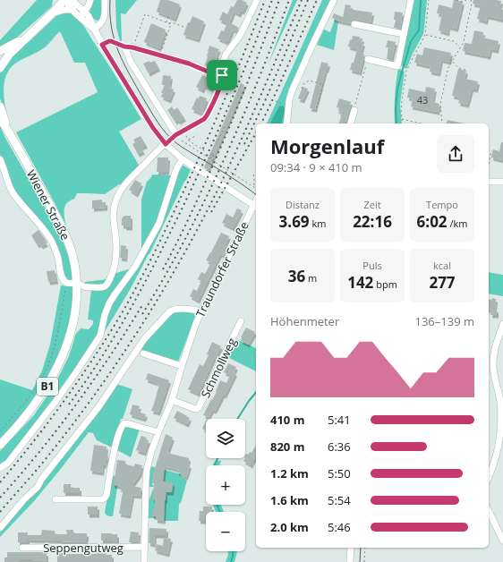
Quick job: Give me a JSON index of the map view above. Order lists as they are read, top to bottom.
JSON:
{
  "streets": {
    "main road": ["Wiener Straße", "B1"],
    "street": ["Traundorfer Straße", "Schmollweg", "Seppengutweg"]
  },
  "crossings": [
    ["Wiener Straße", "B1"],
    ["Traundorfer Straße", "Schmollweg"],
    ["Traundorfer Straße", "Seppengutweg"]
  ],
  "house_numbers": ["43"],
  "page": {
    "heading": ["Morgenlauf", "09:34 · 9 × 410 m"],
    "stats": [
      ["Distanz", "3.69 km"],
      ["Zeit", "22:16"],
      ["Tempo", "6:02 /km"],
      ["36 m"],
      ["Puls", "142 bpm"],
      ["kcal", "277"]
    ],
    "chart": ["Höhenmeter", "136–139 m"],
    "list": [
      {
        "name": "410 m",
        "note": "5:41"
      },
      {
        "name": "820 m",
        "note": "6:36"
      },
      {
        "name": "1.2 km",
        "note": "5:50"
      },
      {
        "name": "1.6 km",
        "note": "5:54"
      },
      {
        "name": "2.0 km",
        "note": "5:46"
      }
    ],
    "map_buttons": ["+", "−"]
  }
}
